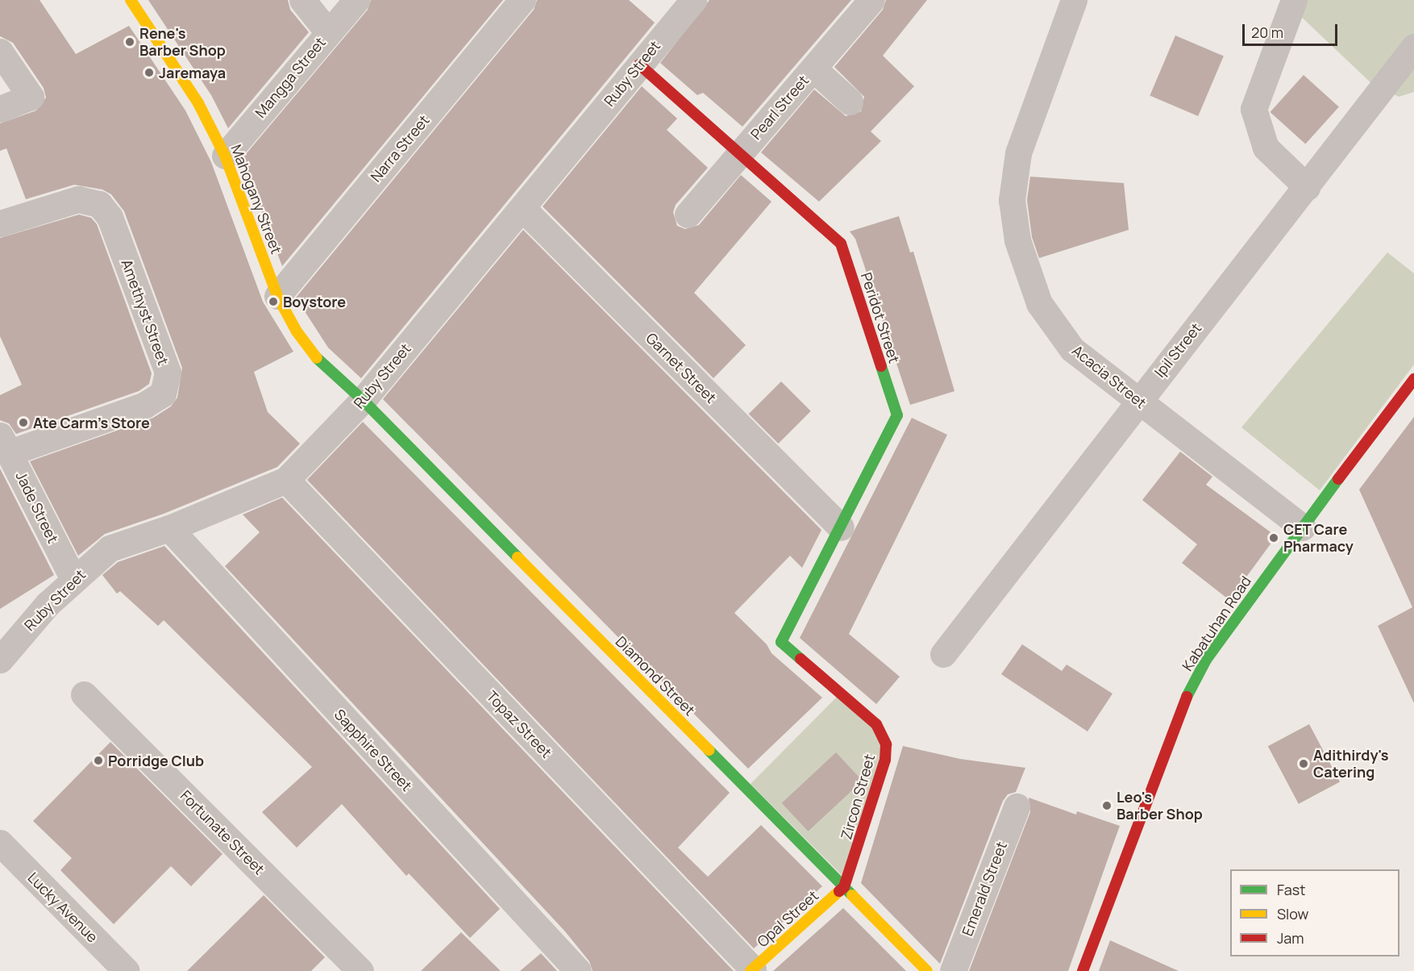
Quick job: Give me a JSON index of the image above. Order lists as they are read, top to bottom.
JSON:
{
  "streets": {
    "street": [
      "Ruby Street",
      "Mangga Street",
      "Pearl Street",
      "Narra Street",
      "Mahogany Street",
      "Amethyst Street",
      "Peridot Street",
      "Ipil Street",
      "Garnet Street",
      "Acacia Street",
      "Jade Street",
      "Kabatuhan Road",
      "Diamond Street",
      "Topaz Street",
      "Sapphire Street",
      "Zircon Street",
      "Fortunate Street",
      "Emerald Street",
      "Lucky Avenue",
      "Opal Street"
    ]
  },
  "crossings": [
    ["Ruby Street", "Mahogany Street"],
    ["Ruby Street", "Peridot Street"],
    ["Ruby Street", "Garnet Street"],
    ["Ruby Street", "Jade Street"],
    ["Ruby Street", "Diamond Street"],
    ["Ruby Street", "Topaz Street"],
    ["Ruby Street", "Sapphire Street"],
    ["Mangga Street", "Mahogany Street"],
    ["Pearl Street", "Peridot Street"],
    ["Narra Street", "Mahogany Street"],
    ["Mahogany Street", "Diamond Street"],
    ["Amethyst Street", "Jade Street"],
    ["Peridot Street", "Garnet Street"],
    ["Peridot Street", "Zircon Street"],
    ["Ipil Street", "Acacia Street"],
    ["Acacia Street", "Kabatuhan Road"],
    ["Diamond Street", "Zircon Street"],
    ["Diamond Street", "Opal Street"],
    ["Topaz Street", "Opal Street"],
    ["Zircon Street", "Opal Street"]
  ],
  "places": [
    "Rene's Barber Shop",
    "Jaremaya",
    "Boystore",
    "Ate Carm's Store",
    "CET Care Pharmacy",
    "Porridge Club",
    "Adithirdy's Catering",
    "Leo's Barber Shop"
  ],
  "legend": ["Fast", "Slow", "Jam"],
  "scale_bar": "20 m"
}
